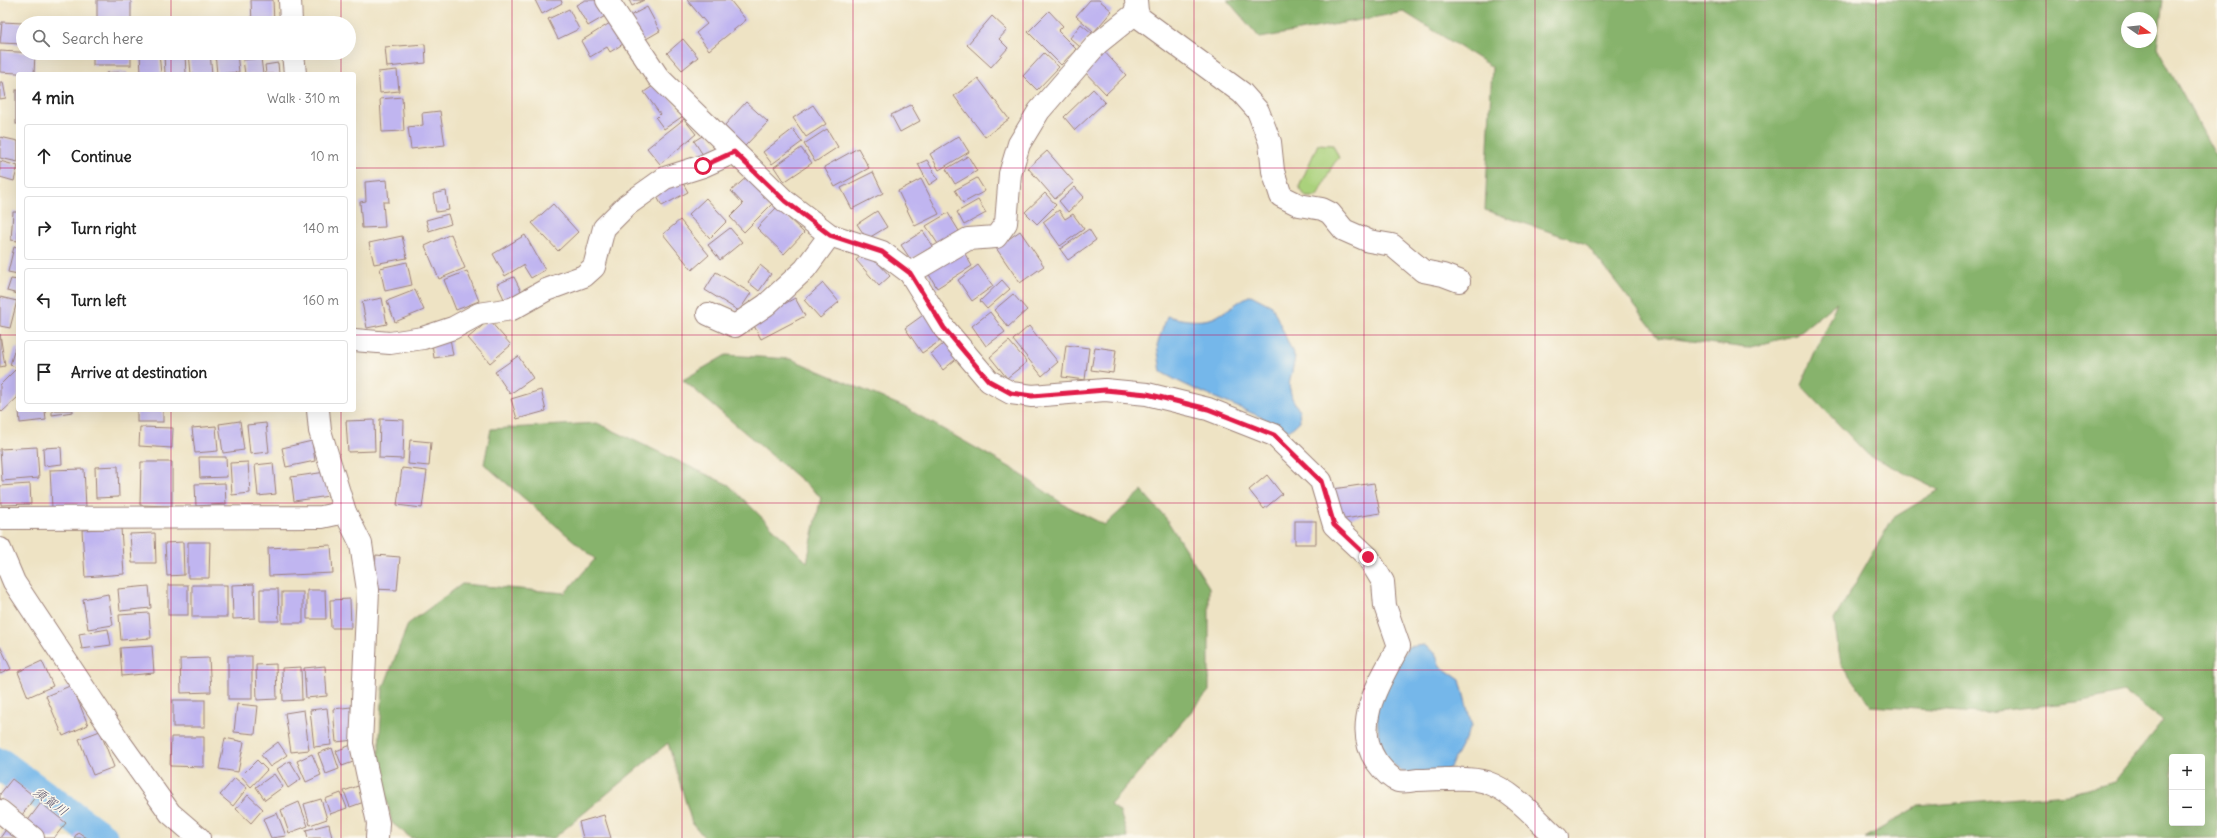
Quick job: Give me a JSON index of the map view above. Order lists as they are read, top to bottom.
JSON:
{
  "water": ["須賀川"],
  "north": "right",
  "page": {
    "search": "Search here",
    "heading": ["4 min", "Walk · 310 m"],
    "list": [
      ["Continue", "10 m"],
      ["Turn right", "140 m"],
      ["Turn left", "160 m"],
      "Arrive at destination"
    ],
    "map_buttons": ["+", "−"]
  }
}
